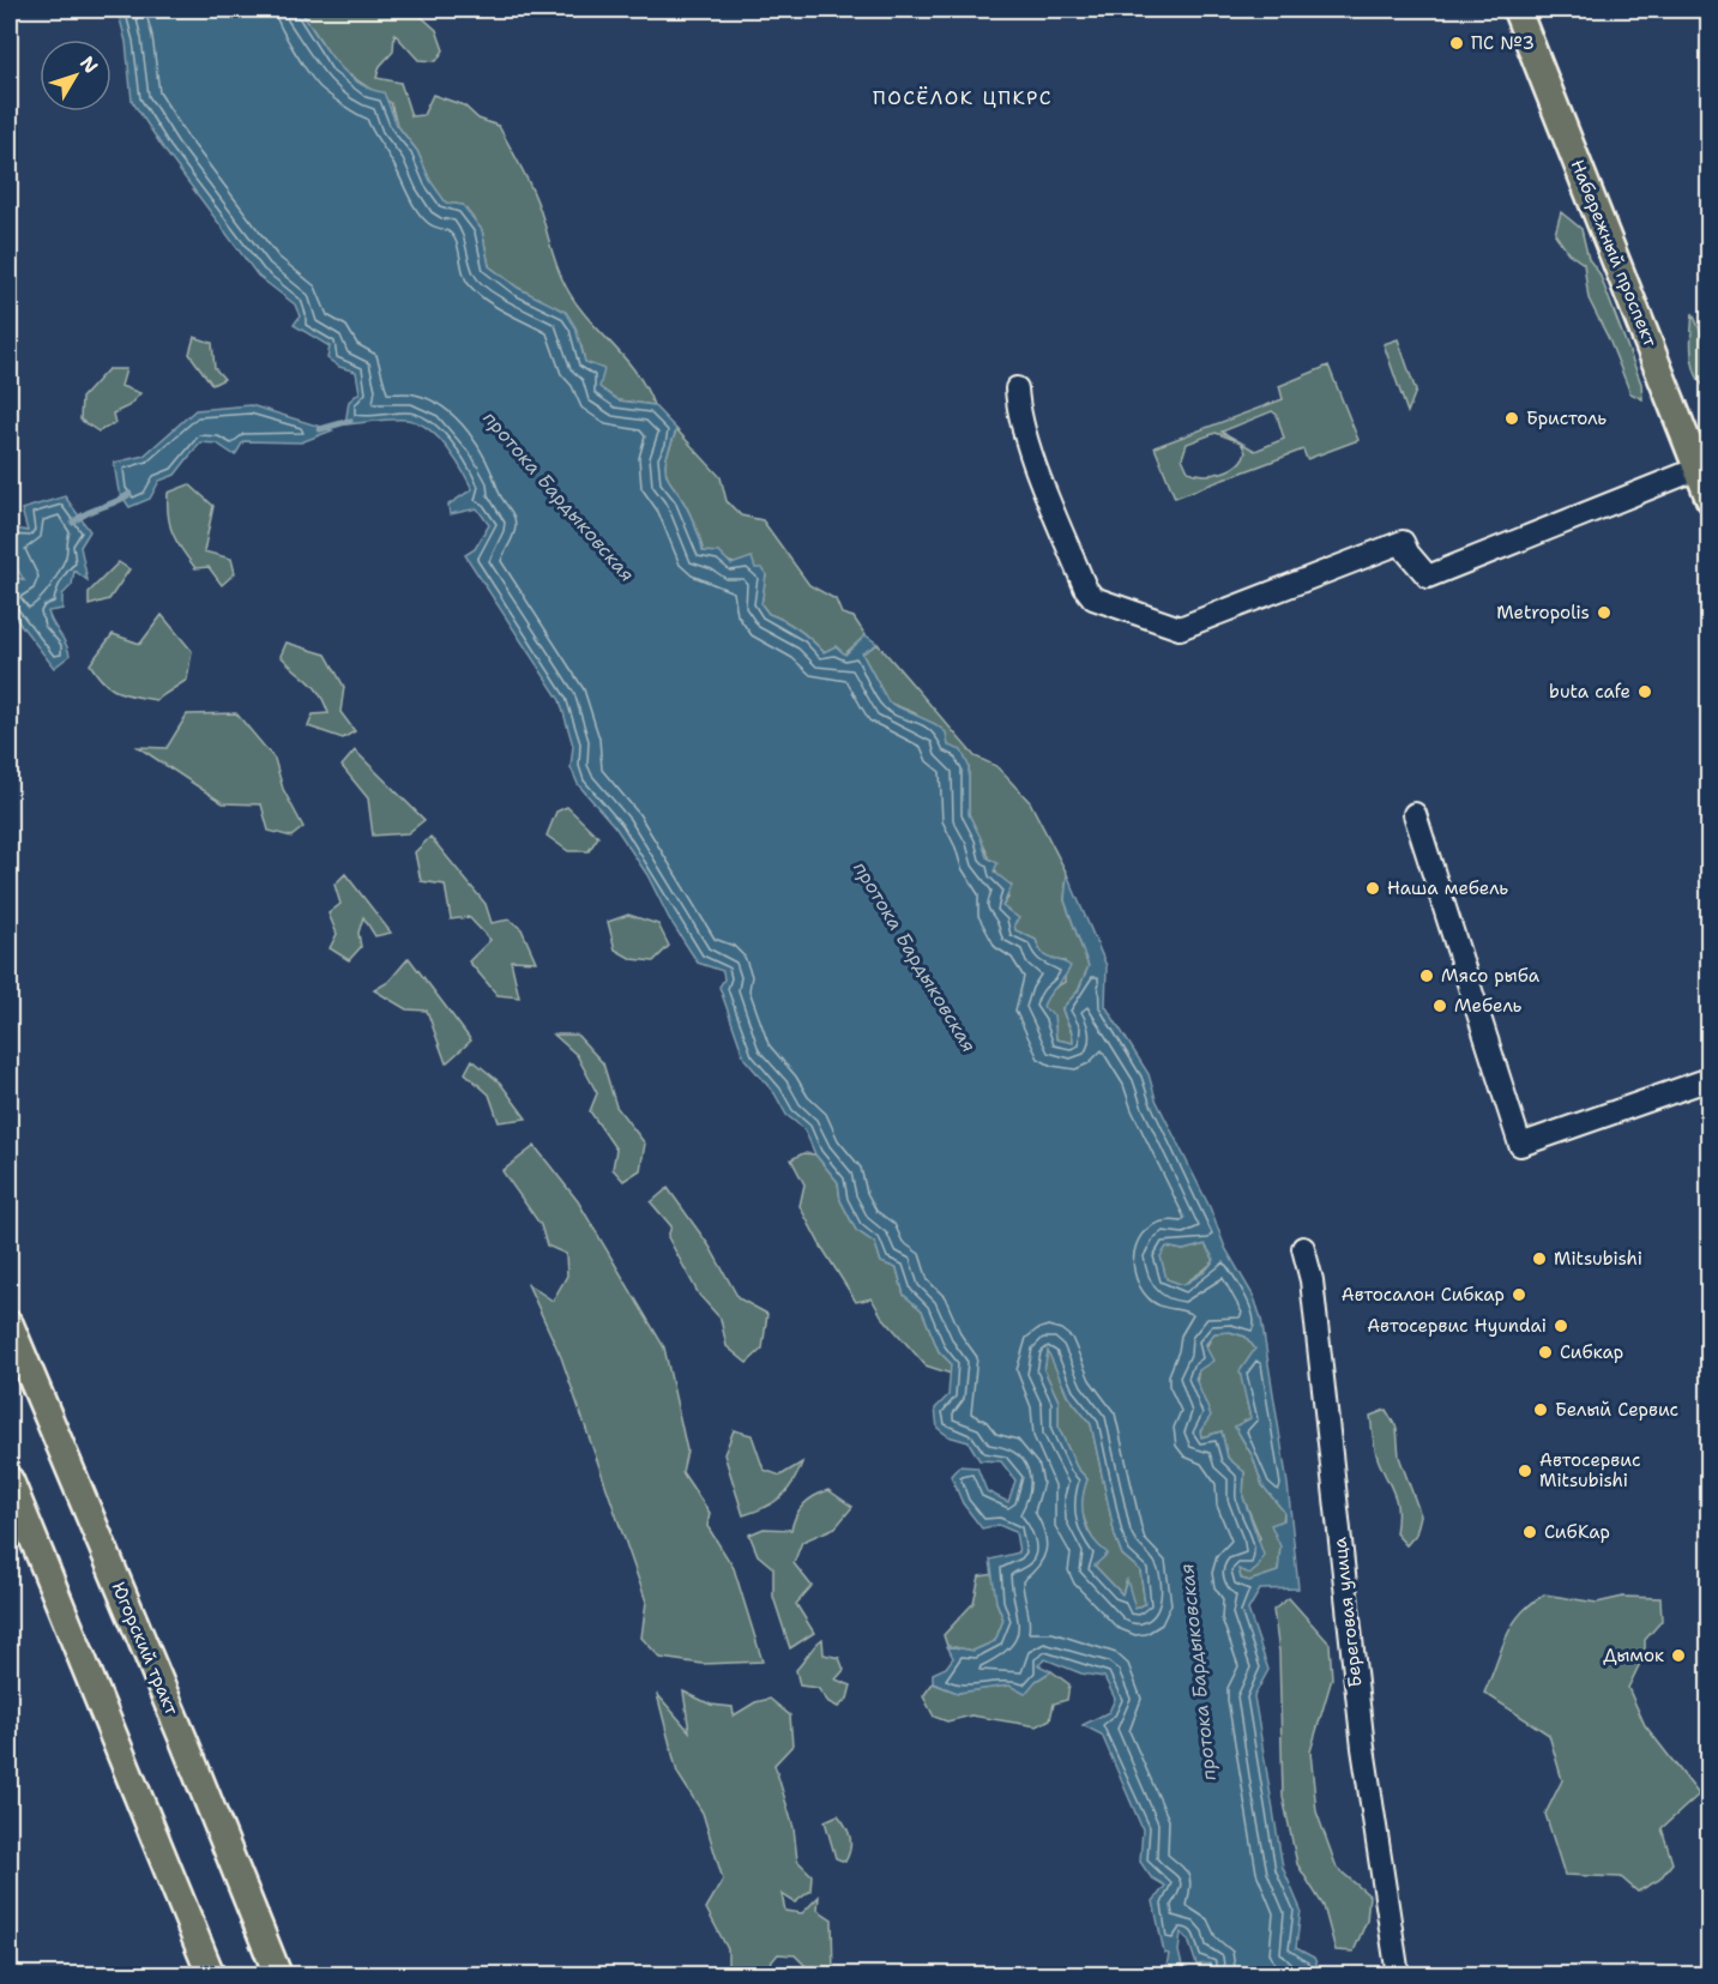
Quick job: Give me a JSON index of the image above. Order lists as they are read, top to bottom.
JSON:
{
  "streets": {
    "main road": ["Набережный проспект", "Югорский тракт"],
    "street": ["Береговая улица"]
  },
  "districts": ["ПОСЁЛОК ЦПКРС"],
  "water": ["протока Бардыковская"],
  "places": [
    "ПС №3",
    "Бристоль",
    "Metropolis",
    "buta cafe",
    "Наша мебель",
    "Мясо рыба",
    "Мебель",
    "Mitsubishi",
    "Автосалон Сибкар",
    "Автосервис Hyundai",
    "Сибкар",
    "Белый Сервис",
    "Автосервис Mitsubishi",
    "СибКар",
    "Дымок"
  ],
  "north": "top right"
}
